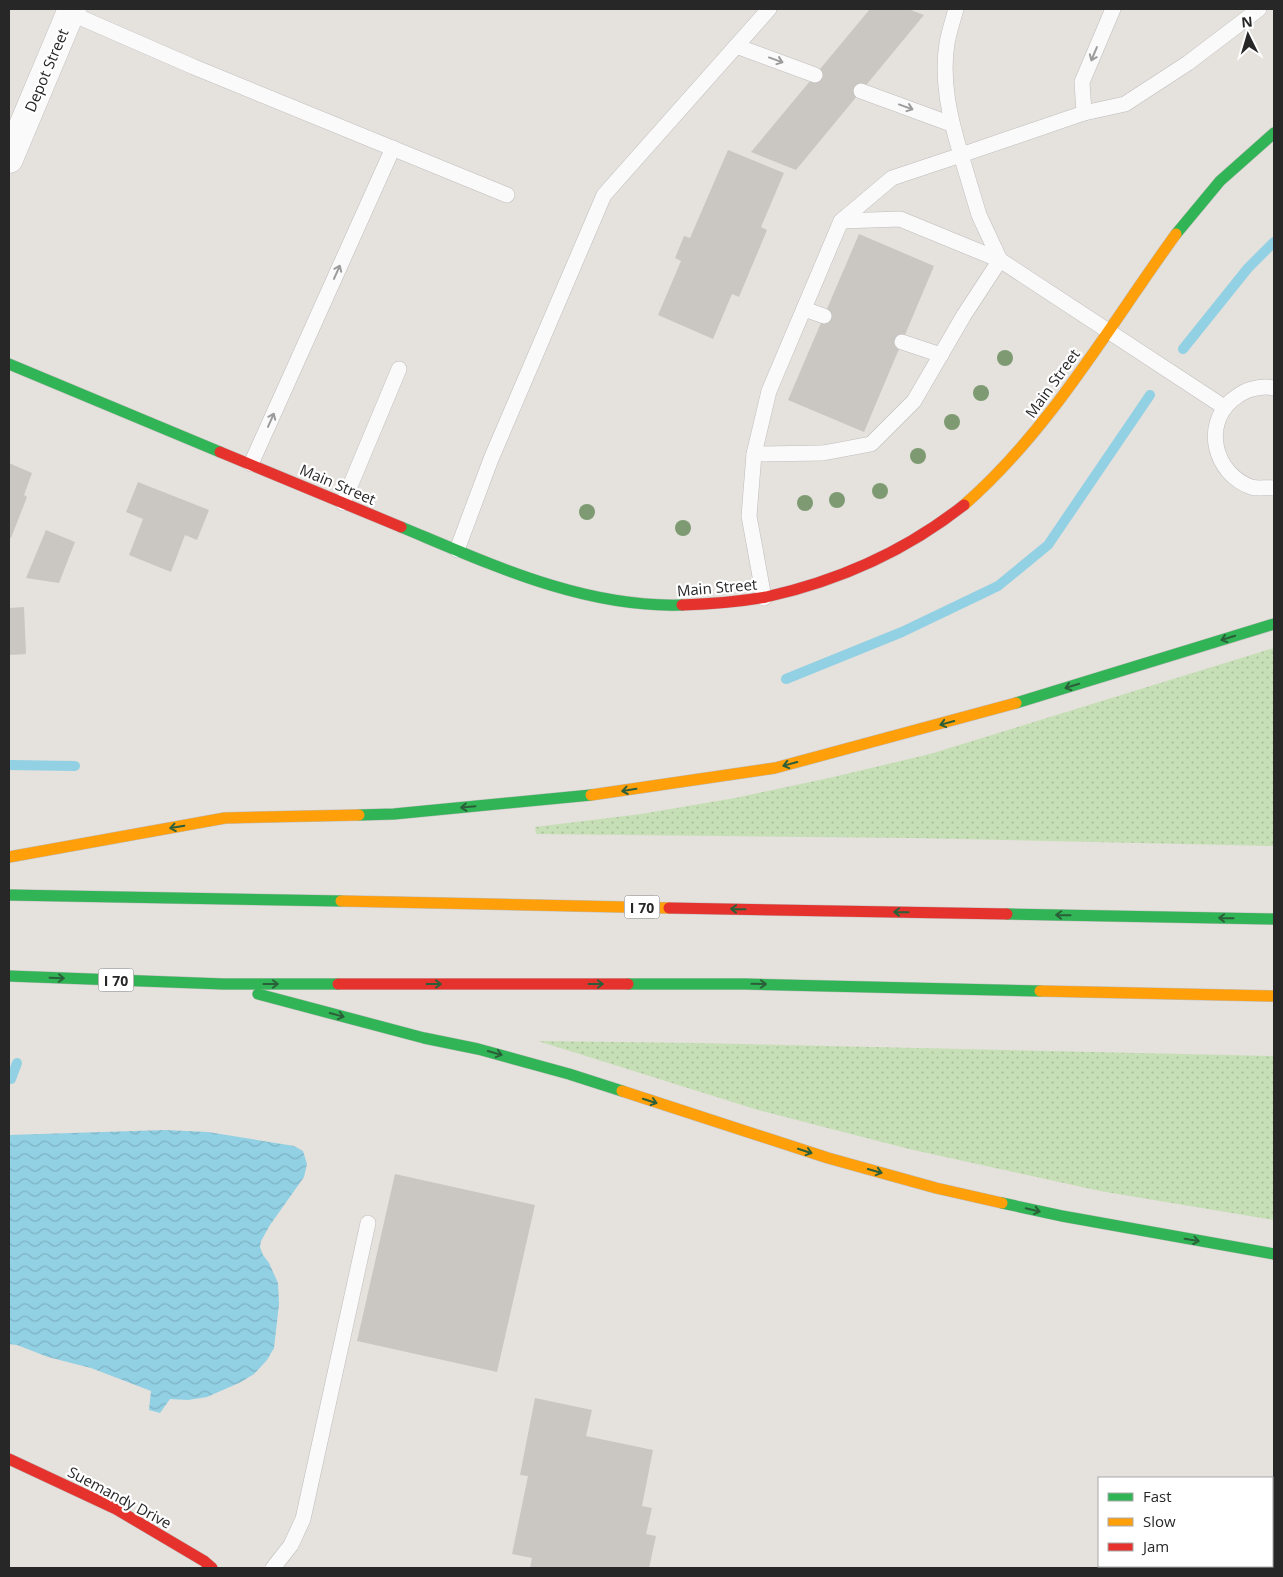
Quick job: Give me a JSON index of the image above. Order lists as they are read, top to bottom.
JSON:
{
  "streets": {
    "main road": ["Main Street", "I 70", "Suemandy Drive"],
    "street": ["Depot Street"]
  },
  "legend": ["Fast", "Slow", "Jam"],
  "north": "top"
}
